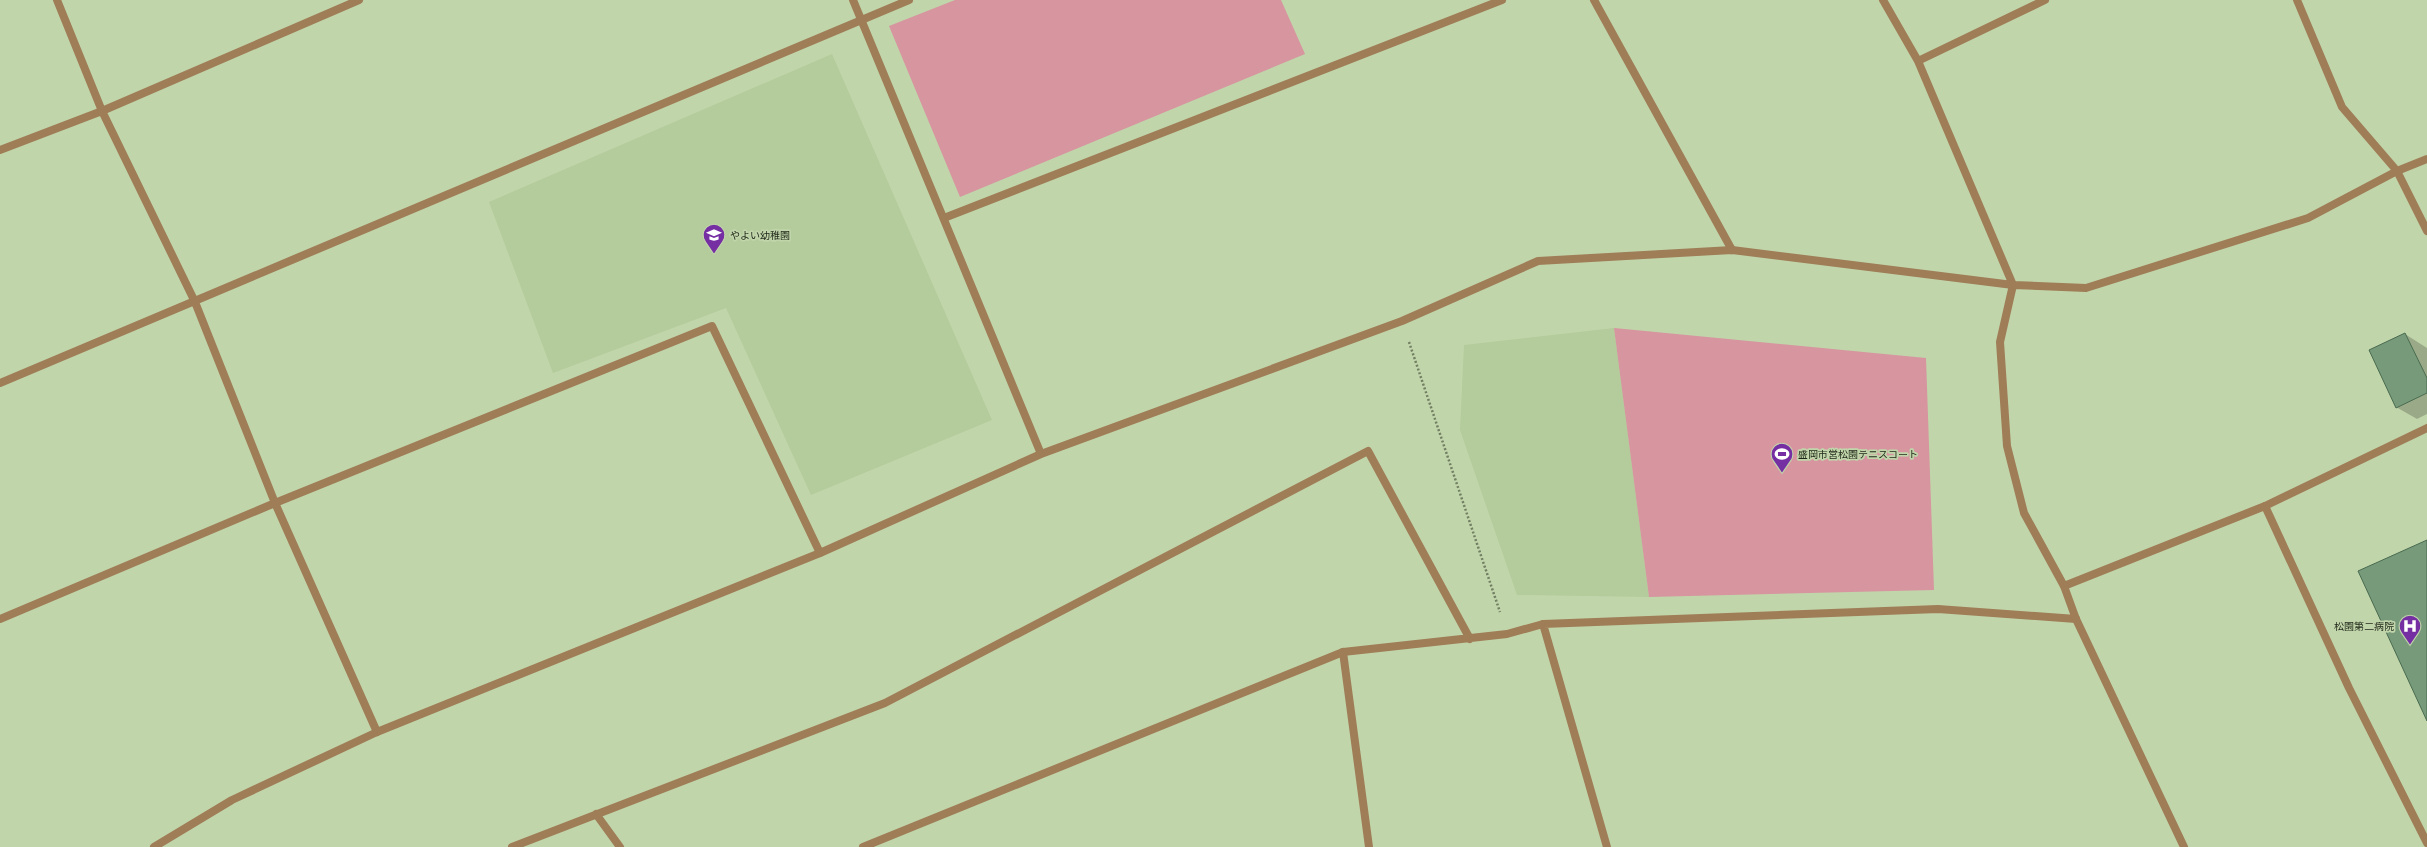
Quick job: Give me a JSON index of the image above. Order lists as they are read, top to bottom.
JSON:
{
  "places": {
    "school or university": ["やよい幼稚園"],
    "sports": ["盛岡市営松園テニスコート"],
    "hospital": ["松園第二病院"]
  }
}
